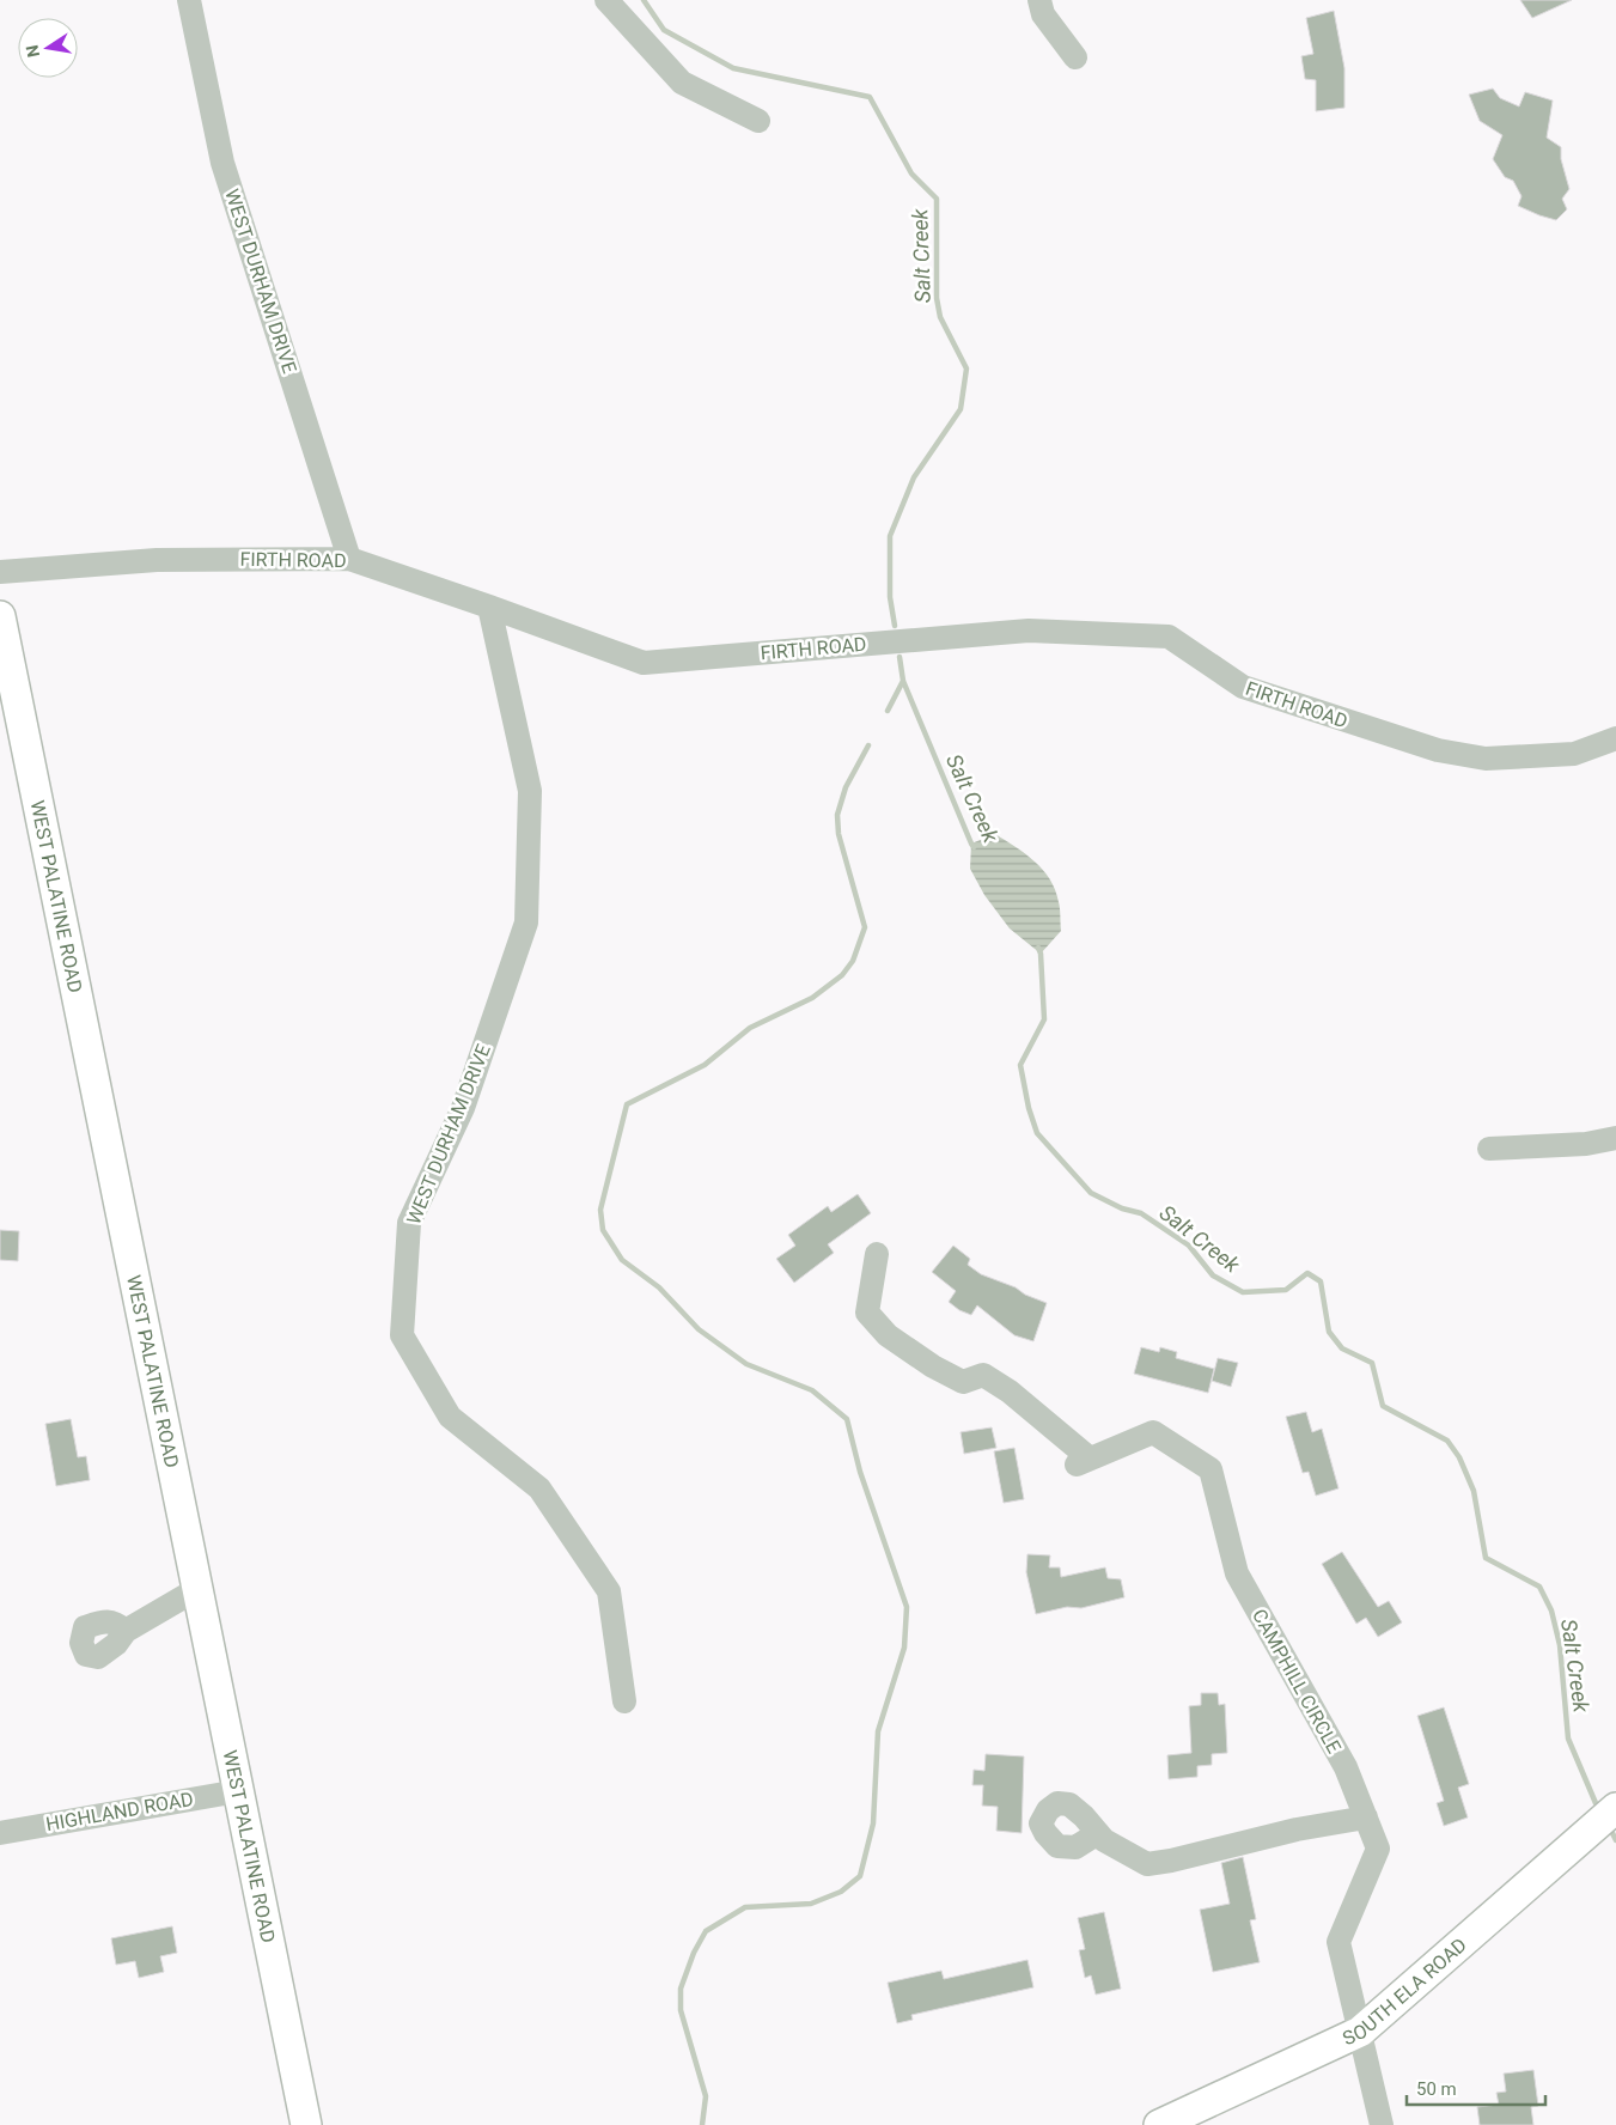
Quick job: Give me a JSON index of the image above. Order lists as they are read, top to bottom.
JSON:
{
  "streets": {
    "main road": ["WEST PALATINE ROAD", "SOUTH ELA ROAD"],
    "street": [
      "WEST DURHAM DRIVE",
      "FIRTH ROAD",
      "CAMPHILL CIRCLE",
      "HIGHLAND ROAD"
    ]
  },
  "crossings": [
    ["WEST DURHAM DRIVE", "FIRTH ROAD"],
    ["WEST PALATINE ROAD", "HIGHLAND ROAD"],
    ["CAMPHILL CIRCLE", "SOUTH ELA ROAD"]
  ],
  "water": ["Salt Creek"],
  "scale_bar": "50 m",
  "north": "left"
}
